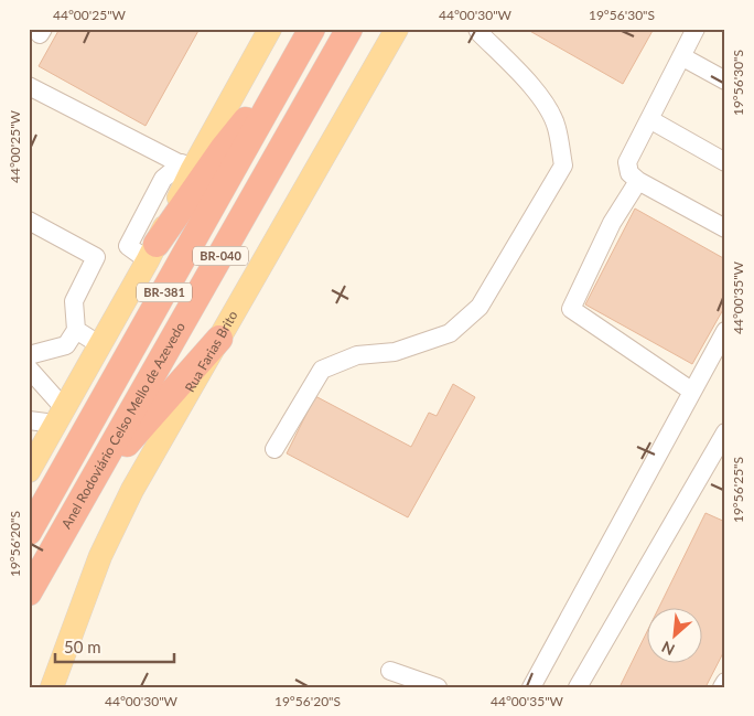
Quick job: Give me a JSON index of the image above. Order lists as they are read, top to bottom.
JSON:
{
  "streets": {
    "highway": ["BR-040", "BR-381", "Anel Rodoviário Celso Mello de Azevedo"],
    "main road": ["Rua Farias Brito"]
  },
  "scale_bar": "50 m",
  "north": "bottom left",
  "coordinates": [
    "44°00'25\"W",
    "44°00'30\"W",
    "19°56'30\"S",
    "44°00'35\"W",
    "19°56'25\"S",
    "19°56'20\"S"
  ]
}
